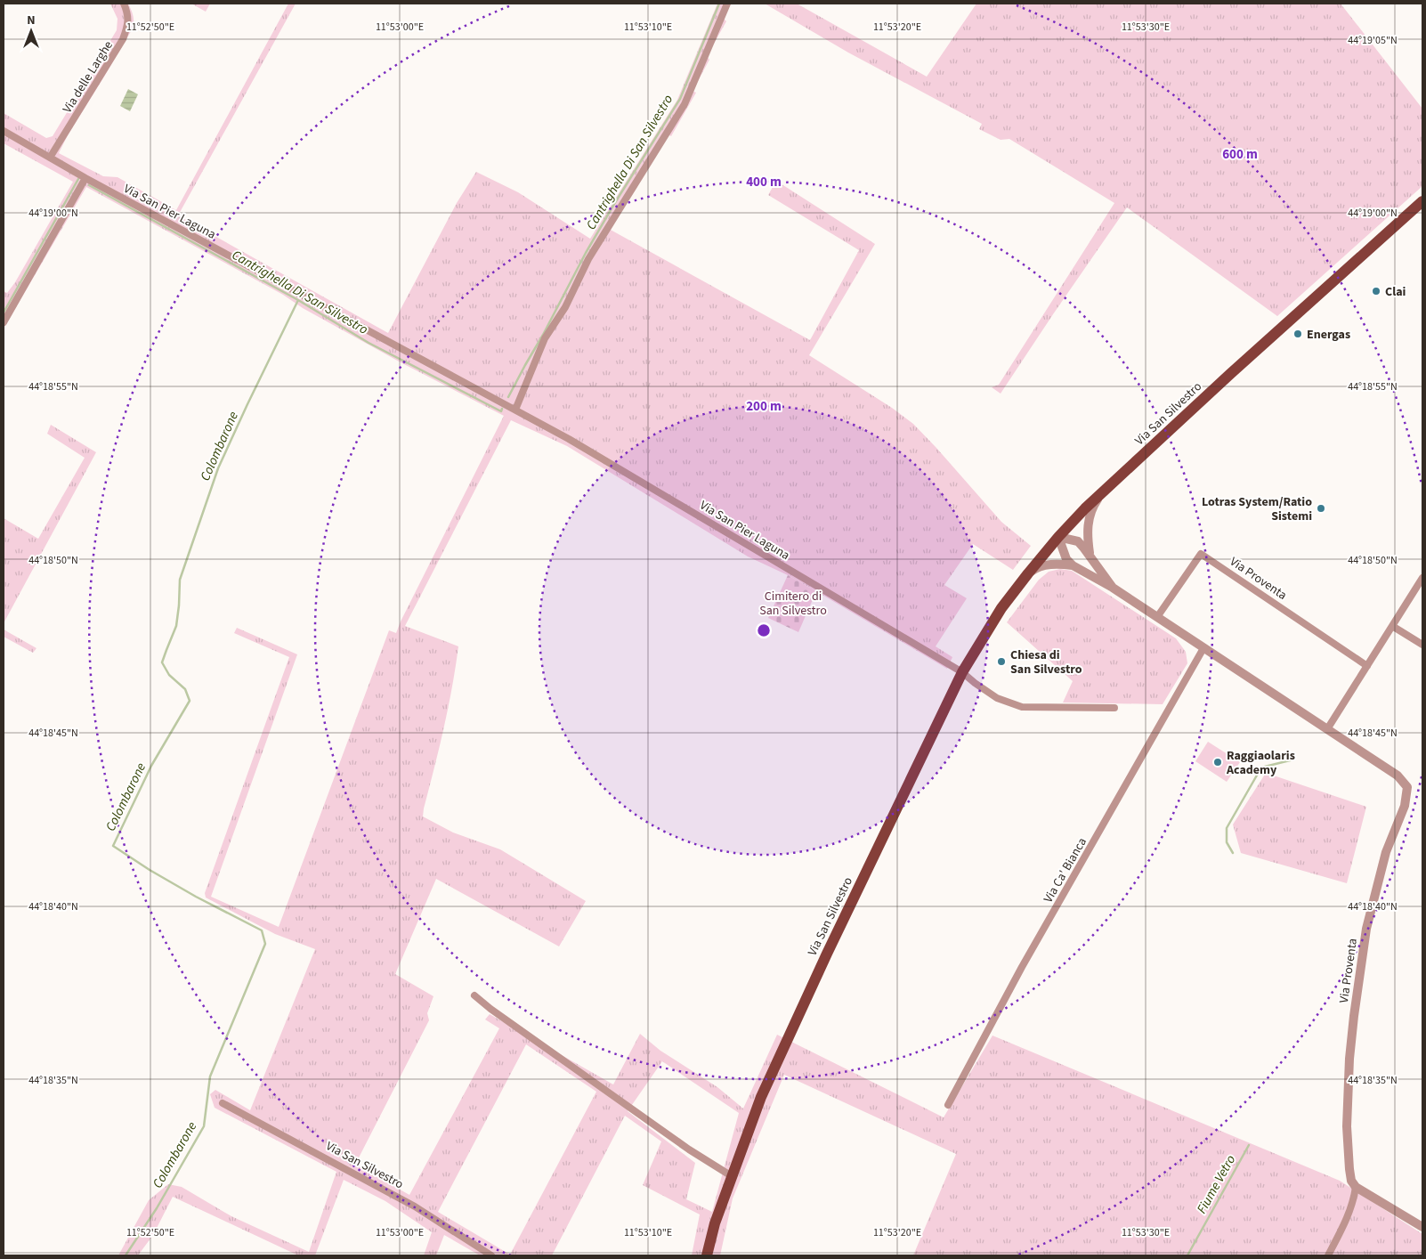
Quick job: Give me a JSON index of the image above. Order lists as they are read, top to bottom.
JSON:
{
  "streets": {
    "main road": ["Via San Silvestro"],
    "street": [
      "Via delle Larghe",
      "Via San Pier Laguna",
      "Via Proventa",
      "Via Ca' Bianca"
    ]
  },
  "crossings": [
    ["Via delle Larghe", "Via San Pier Laguna"],
    ["Via San Pier Laguna", "Via San Silvestro"],
    ["Via San Silvestro", "Via Proventa"],
    ["Via Proventa", "Via Ca' Bianca"]
  ],
  "water": ["Cantrighella Di San Silvestro", "Colombarone", "Fiume Vetro"],
  "parks": ["Cimitero di San Silvestro"],
  "places": [
    "Clai",
    "Energas",
    "Lotras System/Ratio Sistemi",
    "Chiesa di San Silvestro",
    "Raggiaolaris Academy"
  ],
  "north": "top",
  "coordinates": [
    "11°52'50\"E",
    "11°53'00\"E",
    "11°53'10\"E",
    "11°53'20\"E",
    "11°53'30\"E",
    "44°19'05\"N",
    "44°19'00\"N",
    "44°18'55\"N",
    "44°18'50\"N",
    "44°18'45\"N",
    "44°18'40\"N",
    "44°18'35\"N"
  ],
  "rings": ["600 m", "400 m", "200 m"]
}
